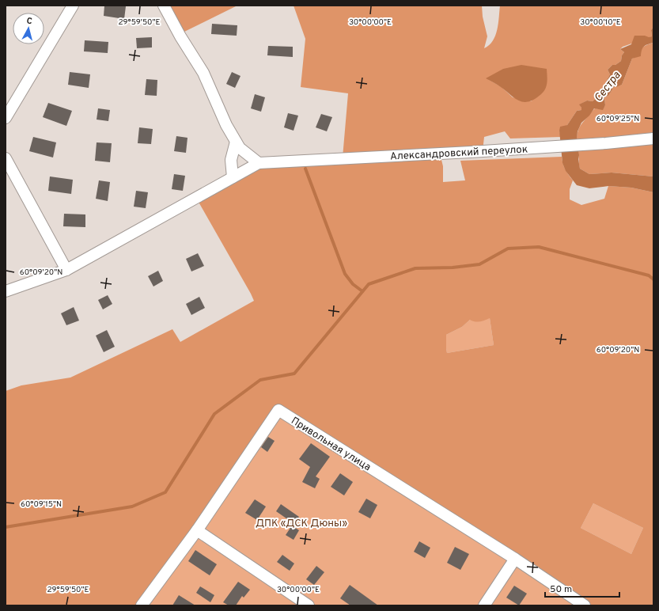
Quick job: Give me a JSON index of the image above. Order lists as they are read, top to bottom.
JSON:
{
  "streets": {
    "street": ["Александровский переулок", "Привольная улица"]
  },
  "water": ["Сестра"],
  "parks": ["ДПК «ДСК Дюны»"],
  "scale_bar": "50 m",
  "north": "top",
  "coordinates": [
    "29°59'50\"E",
    "30°00'00\"E",
    "30°00'10\"E",
    "60°09'25\"N",
    "60°09'20\"N",
    "60°09'15\"N"
  ]
}
